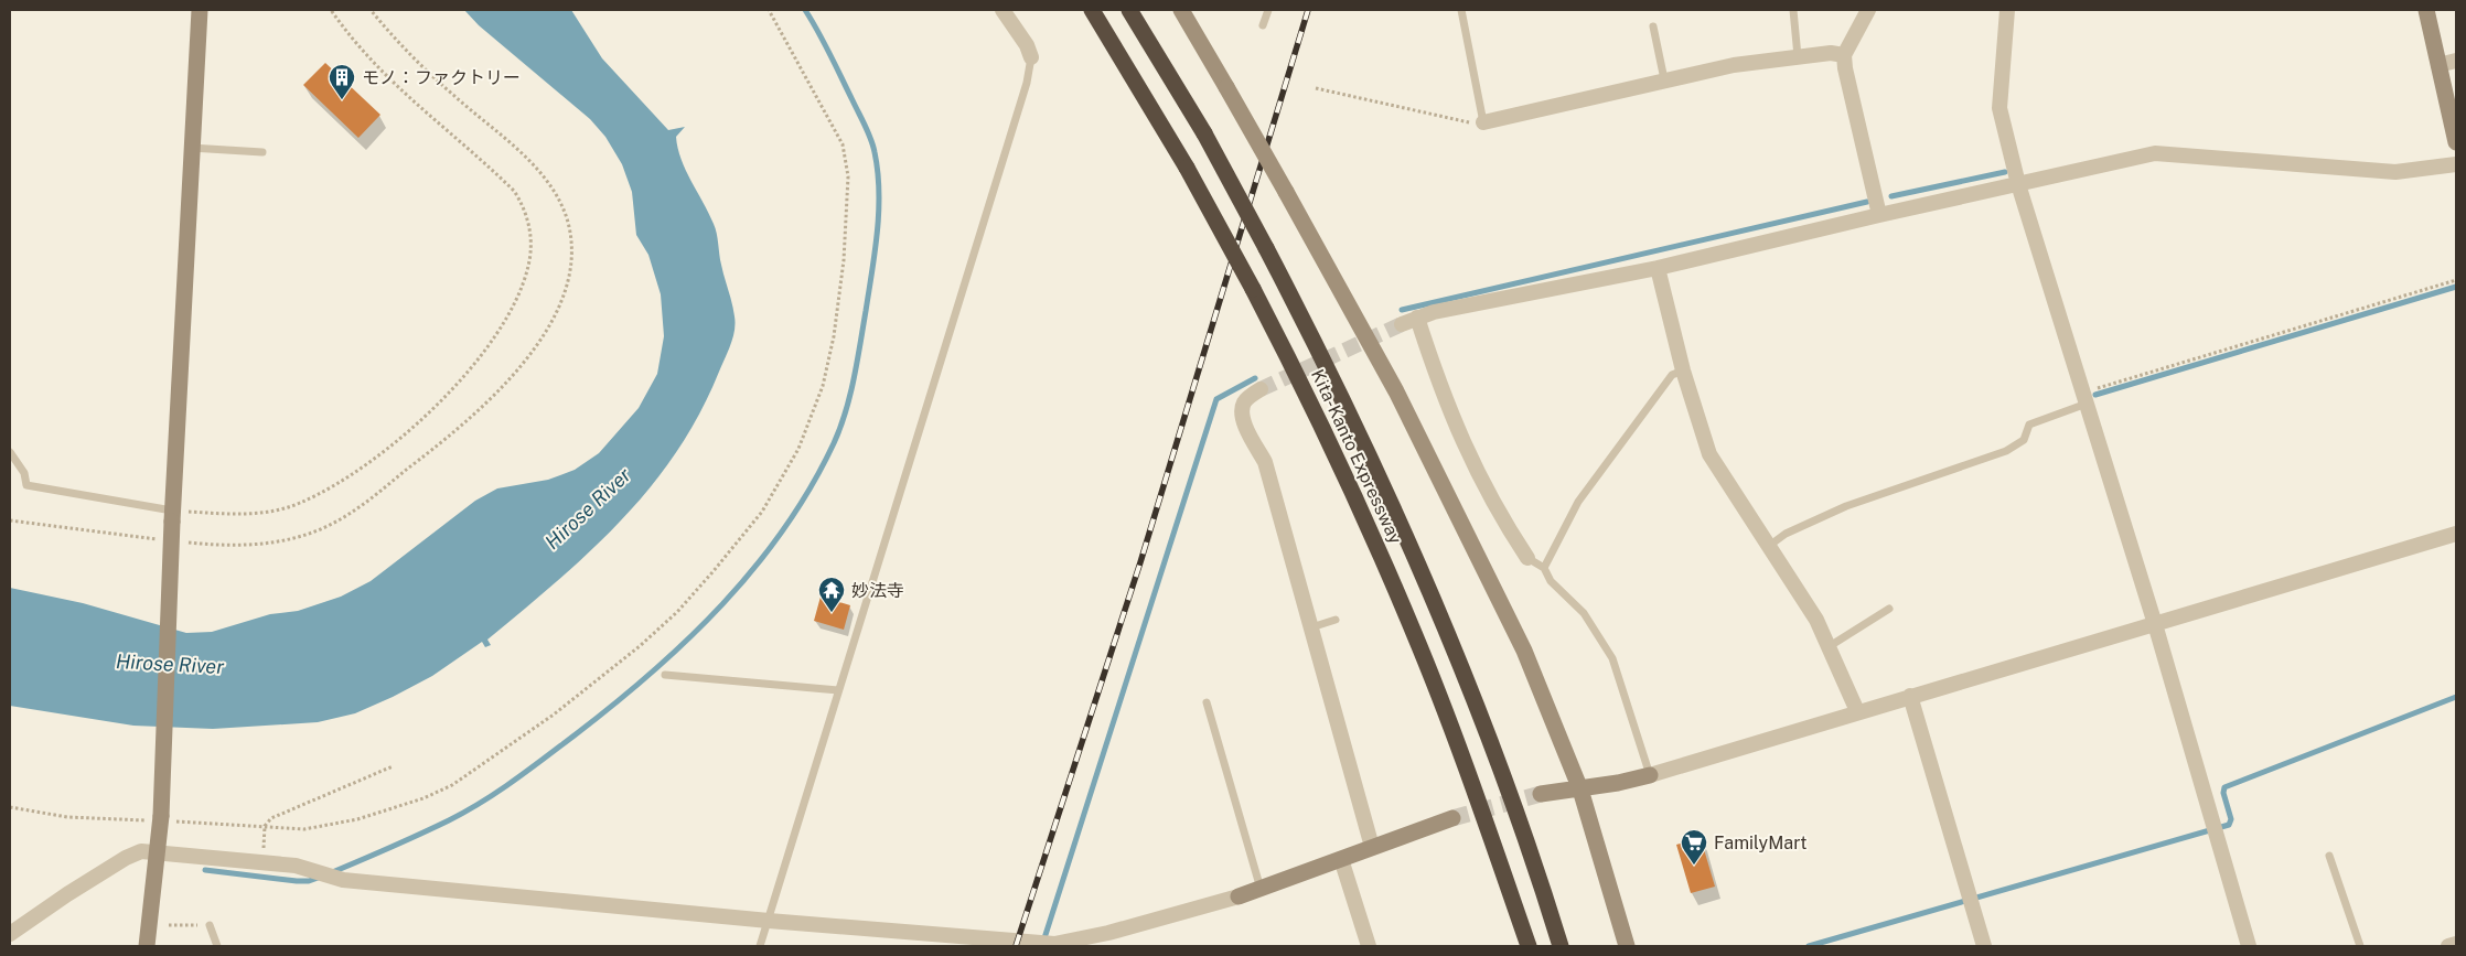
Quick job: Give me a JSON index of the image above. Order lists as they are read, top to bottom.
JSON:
{
  "streets": {
    "highway": ["Kita-Kanto Expressway"]
  },
  "water": ["Hirose River"],
  "places": {
    "building": ["モノ：ファクトリー"],
    "temple": ["妙法寺"],
    "supermarket": ["FamilyMart"]
  }
}
